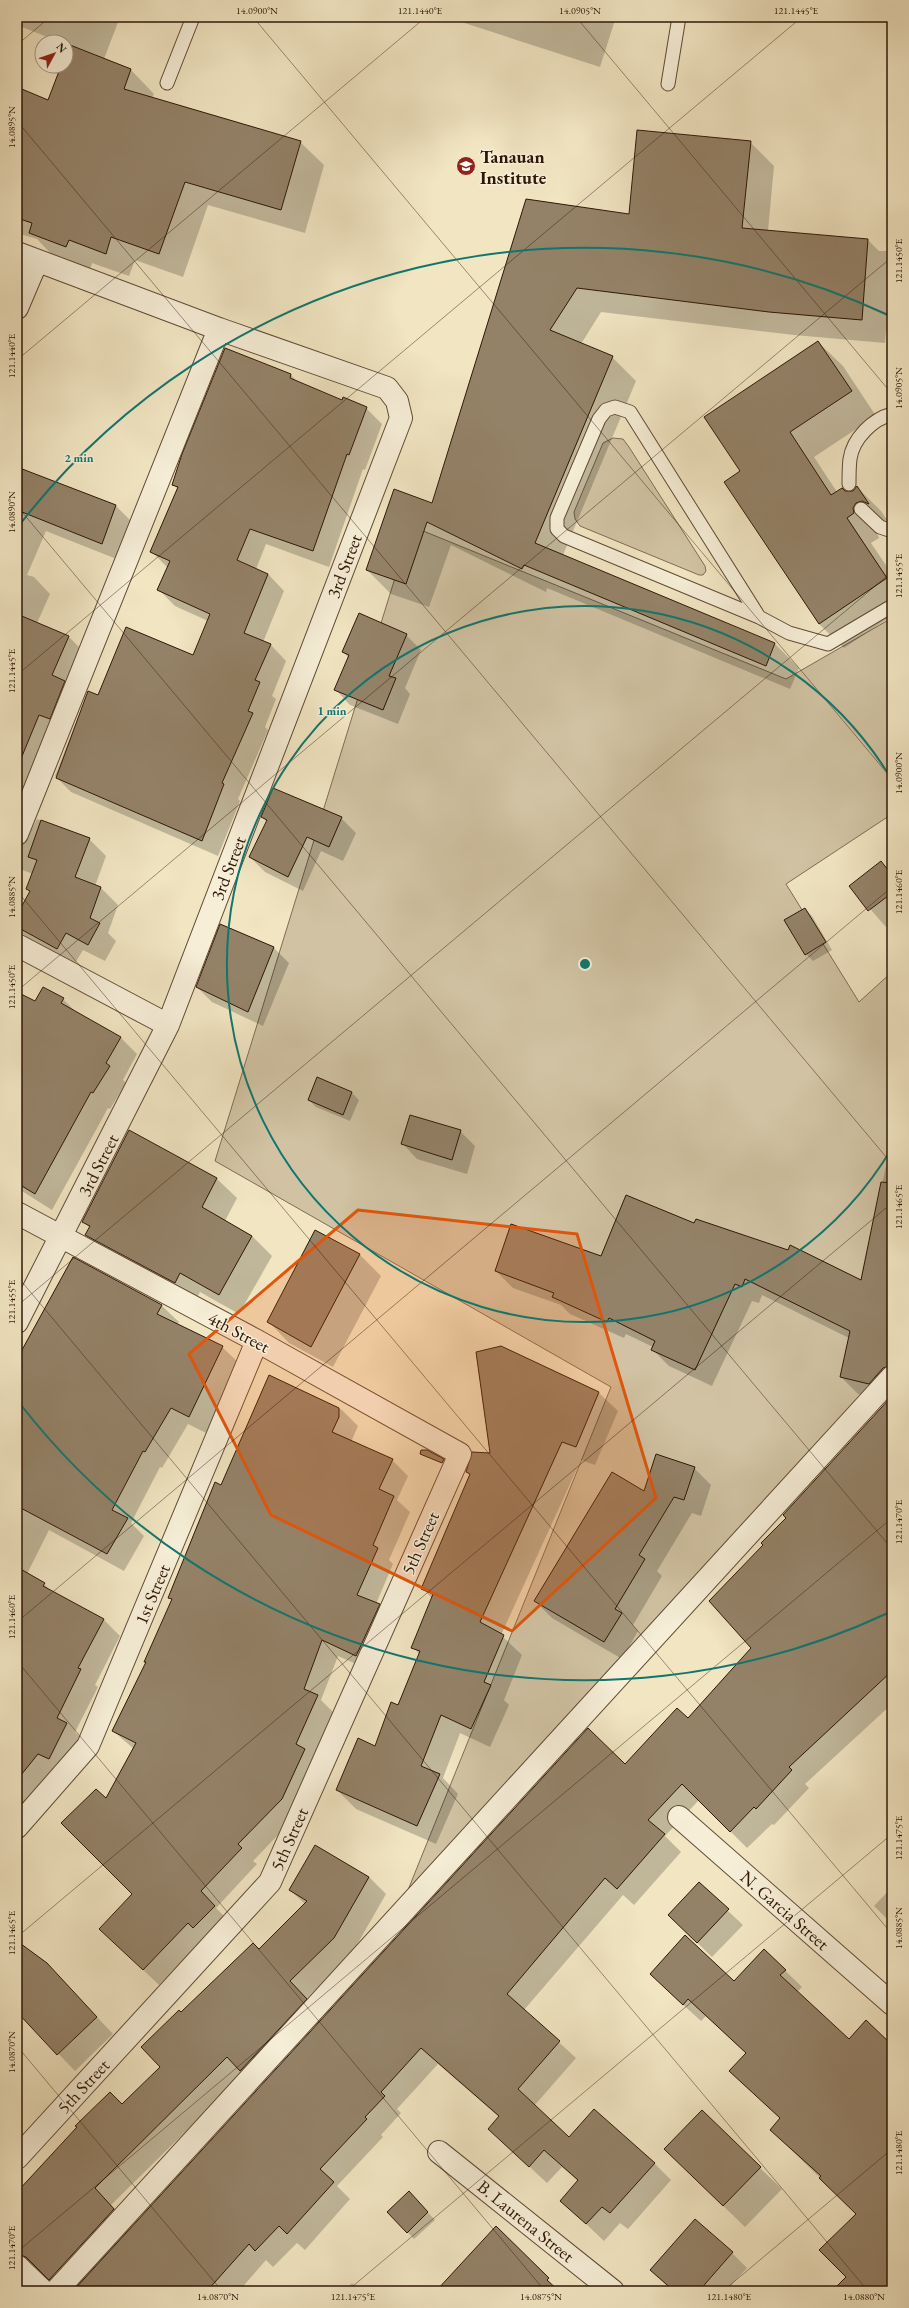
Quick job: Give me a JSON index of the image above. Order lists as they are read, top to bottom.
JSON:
{
  "streets": {
    "street": [
      "3rd Street",
      "4th Street",
      "5th Street",
      "1st Street",
      "N. Garcia Street",
      "B. Laurena Street"
    ]
  },
  "crossings": [
    ["3rd Street", "4th Street"],
    ["4th Street", "5th Street"],
    ["4th Street", "1st Street"]
  ],
  "places": {
    "school or university": ["Tanauan Institute"]
  },
  "north": "top right",
  "coordinates": [
    "14.0900°N",
    "121.1440°E",
    "14.0905°N",
    "121.1445°E",
    "14.0895°N",
    "121.1450°E",
    "14.0890°N",
    "121.1455°E",
    "121.1460°E",
    "14.0885°N",
    "121.1465°E",
    "121.1470°E",
    "121.1475°E",
    "14.0870°N",
    "121.1480°E",
    "14.0875°N",
    "14.0880°N"
  ],
  "rings": ["2 min", "1 min"]
}
